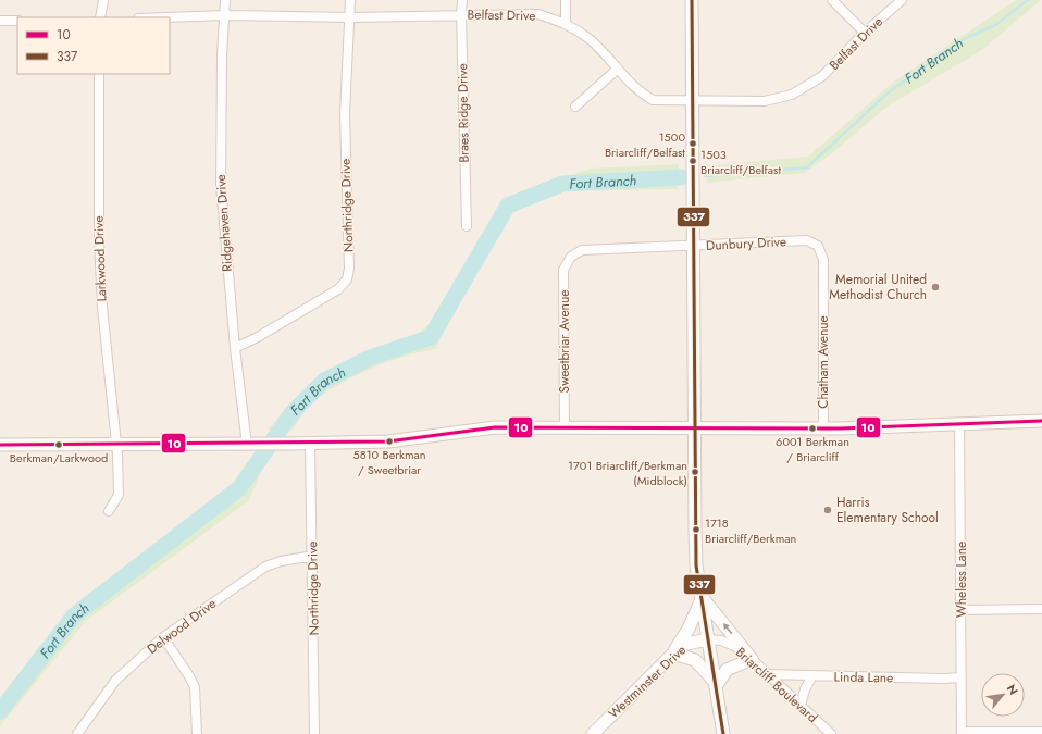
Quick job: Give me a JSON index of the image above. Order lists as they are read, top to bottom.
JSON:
{
  "streets": {
    "street": [
      "Belfast Drive",
      "Braes Ridge Drive",
      "Northridge Drive",
      "Ridgehaven Drive",
      "Dunbury Drive",
      "Larkwood Drive",
      "Sweetbriar Avenue",
      "Chatham Avenue",
      "Wheless Lane",
      "Delwood Drive",
      "Linda Lane",
      "Westminster Drive",
      "Briarcliff Boulevard"
    ]
  },
  "crossings": [
    ["Belfast Drive", "Braes Ridge Drive"],
    ["Belfast Drive", "Northridge Drive"],
    ["Belfast Drive", "Ridgehaven Drive"],
    ["Northridge Drive", "Ridgehaven Drive"],
    ["Northridge Drive", "Delwood Drive"],
    ["Dunbury Drive", "Sweetbriar Avenue"],
    ["Dunbury Drive", "Chatham Avenue"],
    ["Wheless Lane", "Linda Lane"],
    ["Linda Lane", "Briarcliff Boulevard"],
    ["Westminster Drive", "Briarcliff Boulevard"]
  ],
  "water": ["Fort Branch"],
  "places": [
    "1500 Briarcliff/Belfast",
    "1503 Briarcliff/Belfast",
    "Memorial United Methodist Church",
    "6001 Berkman / Briarcliff",
    "5810 Berkman / Sweetbriar",
    "Berkman/Larkwood",
    "1701 Briarcliff/Berkman (Midblock)",
    "Harris Elementary School",
    "1718 Briarcliff/Berkman"
  ],
  "lines": ["transit line 337", "transit line 10"],
  "legend": ["10", "337"],
  "north": "top right"
}
